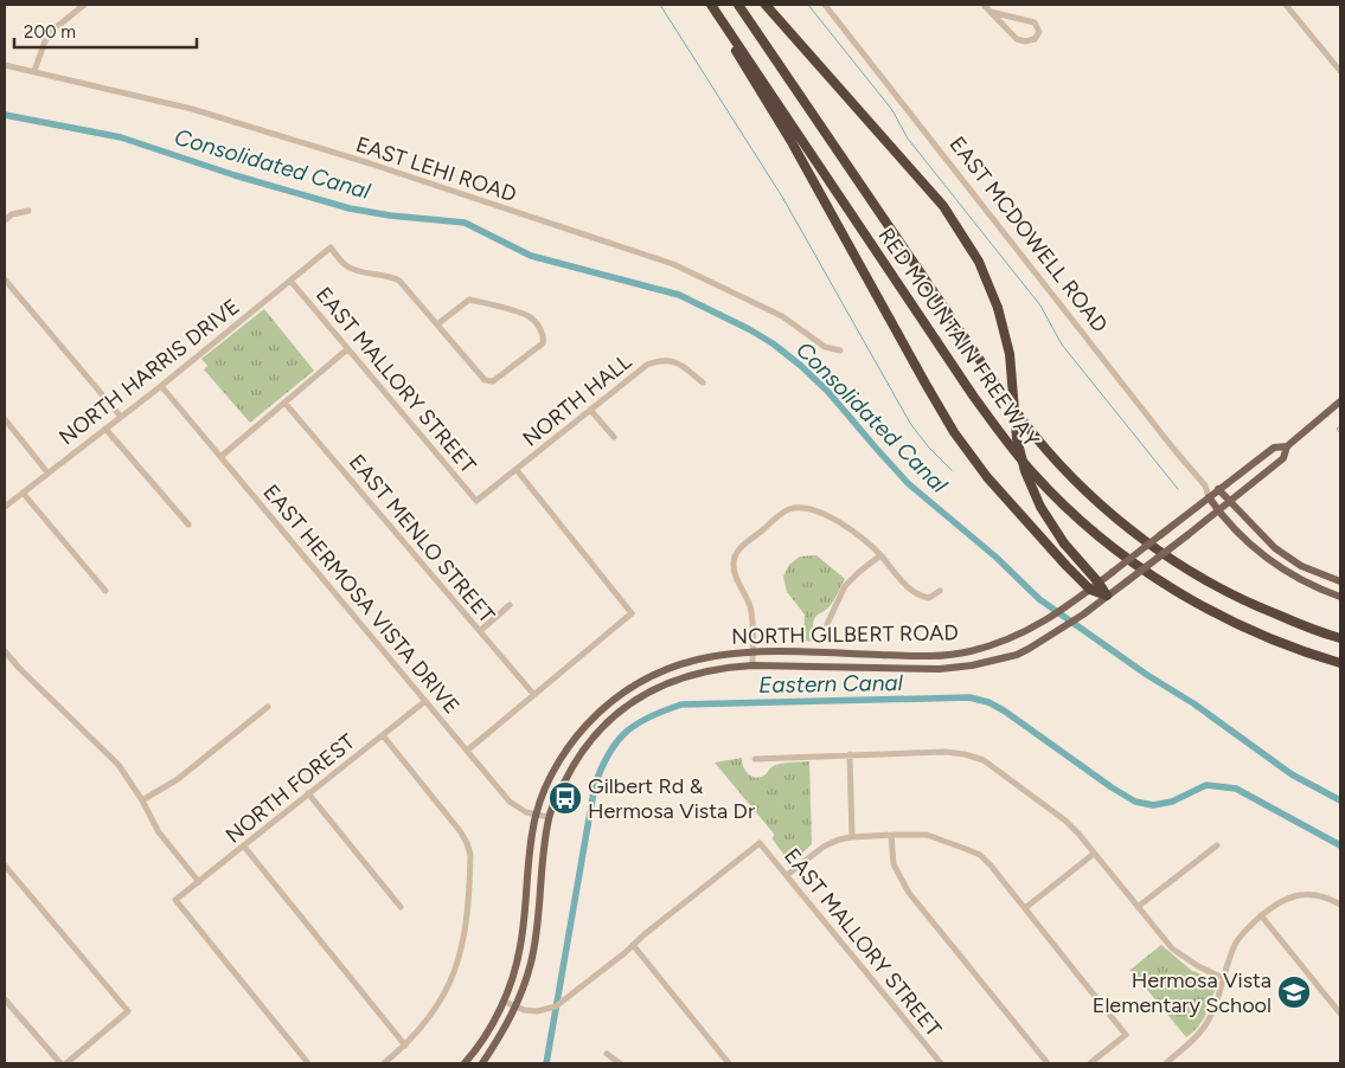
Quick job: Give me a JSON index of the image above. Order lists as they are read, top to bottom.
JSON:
{
  "streets": {
    "highway": ["RED MOUNTAIN FREEWAY"],
    "main road": ["EAST MCDOWELL ROAD", "NORTH GILBERT ROAD"],
    "street": [
      "EAST LEHI ROAD",
      "NORTH HARRIS DRIVE",
      "EAST MALLORY STREET",
      "NORTH HALL",
      "EAST MENLO STREET",
      "EAST HERMOSA VISTA DRIVE",
      "NORTH FOREST"
    ]
  },
  "crossings": [
    ["EAST MCDOWELL ROAD", "NORTH GILBERT ROAD"],
    ["NORTH HARRIS DRIVE", "EAST MALLORY STREET"],
    ["NORTH HARRIS DRIVE", "EAST HERMOSA VISTA DRIVE"],
    ["EAST MALLORY STREET", "NORTH HALL"],
    ["EAST HERMOSA VISTA DRIVE", "NORTH GILBERT ROAD"],
    ["EAST HERMOSA VISTA DRIVE", "NORTH FOREST"]
  ],
  "water": ["Consolidated Canal", "Eastern Canal"],
  "places": {
    "bus stop": ["Gilbert Rd & Hermosa Vista Dr"],
    "school or university": ["Hermosa Vista Elementary School"]
  },
  "scale_bar": "200 m"
}
